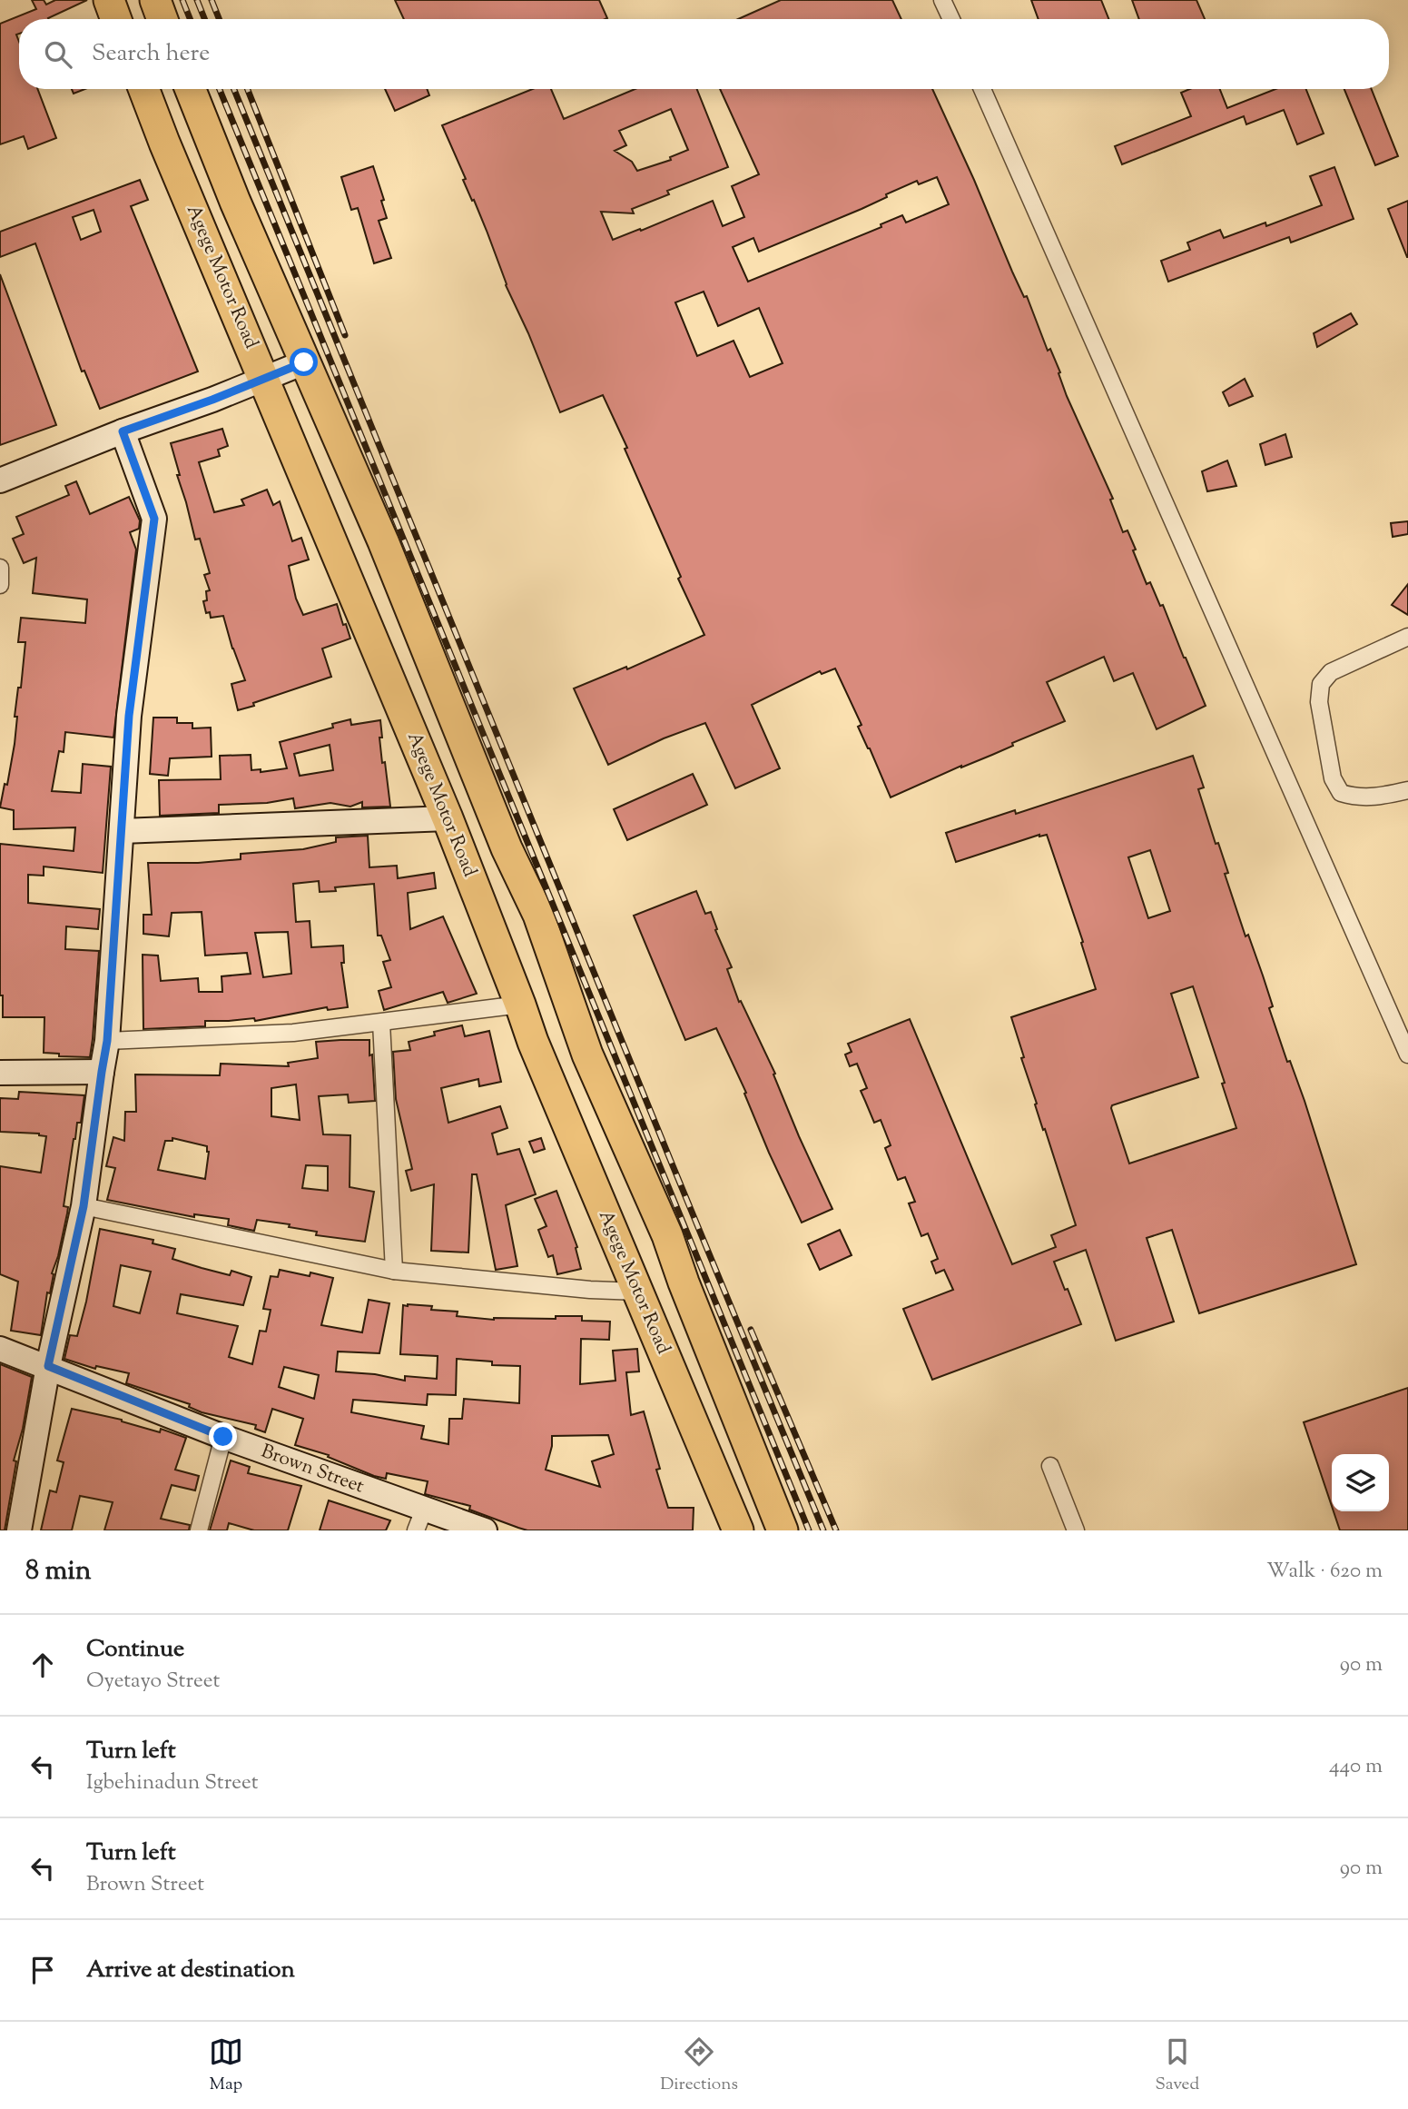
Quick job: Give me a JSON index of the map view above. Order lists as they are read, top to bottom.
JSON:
{
  "streets": {
    "highway": ["Agege Motor Road"],
    "street": ["Brown Street"]
  },
  "page": {
    "search": "Search here",
    "heading": ["8 min", "Walk · 620 m"],
    "list": [
      ["Continue", "Oyetayo Street", "90 m"],
      ["Turn left", "Igbehinadun Street", "440 m"],
      ["Turn left", "Brown Street", "90 m"],
      "Arrive at destination"
    ],
    "nav": ["Map", "Directions", "Saved"]
  }
}
